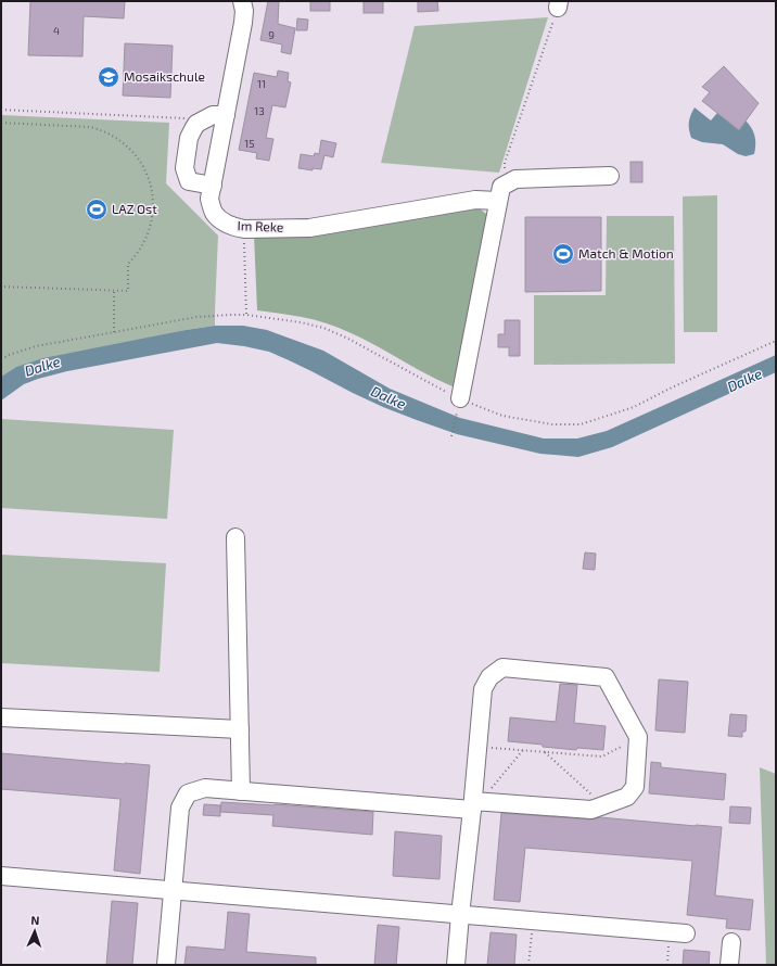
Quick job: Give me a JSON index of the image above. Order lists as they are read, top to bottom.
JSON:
{
  "streets": {
    "street": ["Im Reke"]
  },
  "water": ["Dalke"],
  "places": {
    "school or university": ["Mosaikschule"],
    "sports": ["LAZ Ost", "Match & Motion"]
  },
  "house_numbers": [
    "4",
    "9",
    "11",
    "13",
    "15"
  ],
  "north": "top"
}
